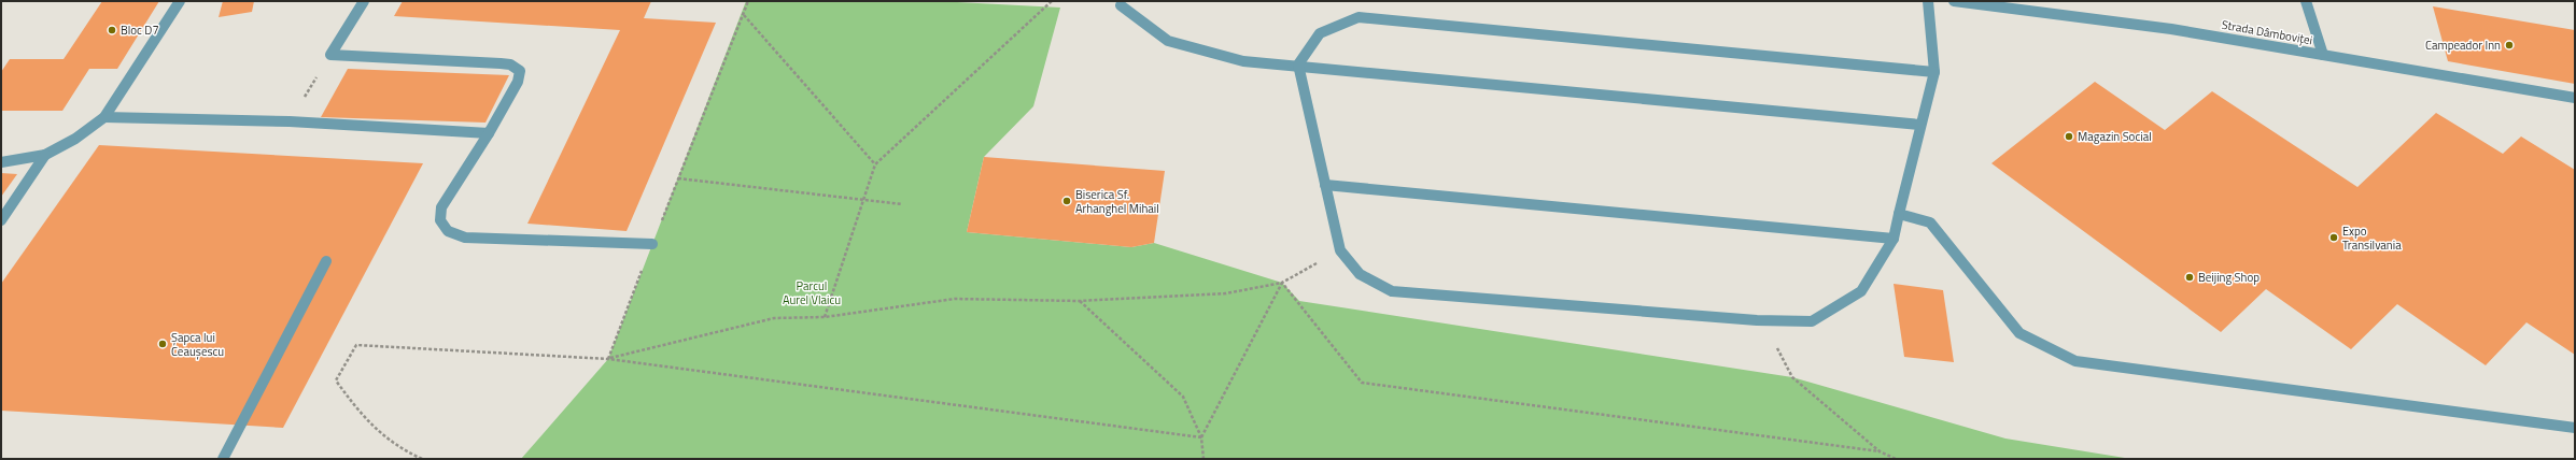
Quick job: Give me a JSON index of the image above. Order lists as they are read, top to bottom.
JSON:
{
  "streets": {
    "street": ["Strada Dâmboviței"]
  },
  "parks": ["Parcul Aurel Vlaicu"],
  "places": [
    "Bloc D7",
    "Campeador Inn",
    "Magazin Social",
    "Biserica Sf. Arhanghel Mihail",
    "Expo Transilvania",
    "Beijing Shop",
    "Șapca lui Ceaușescu"
  ]
}
